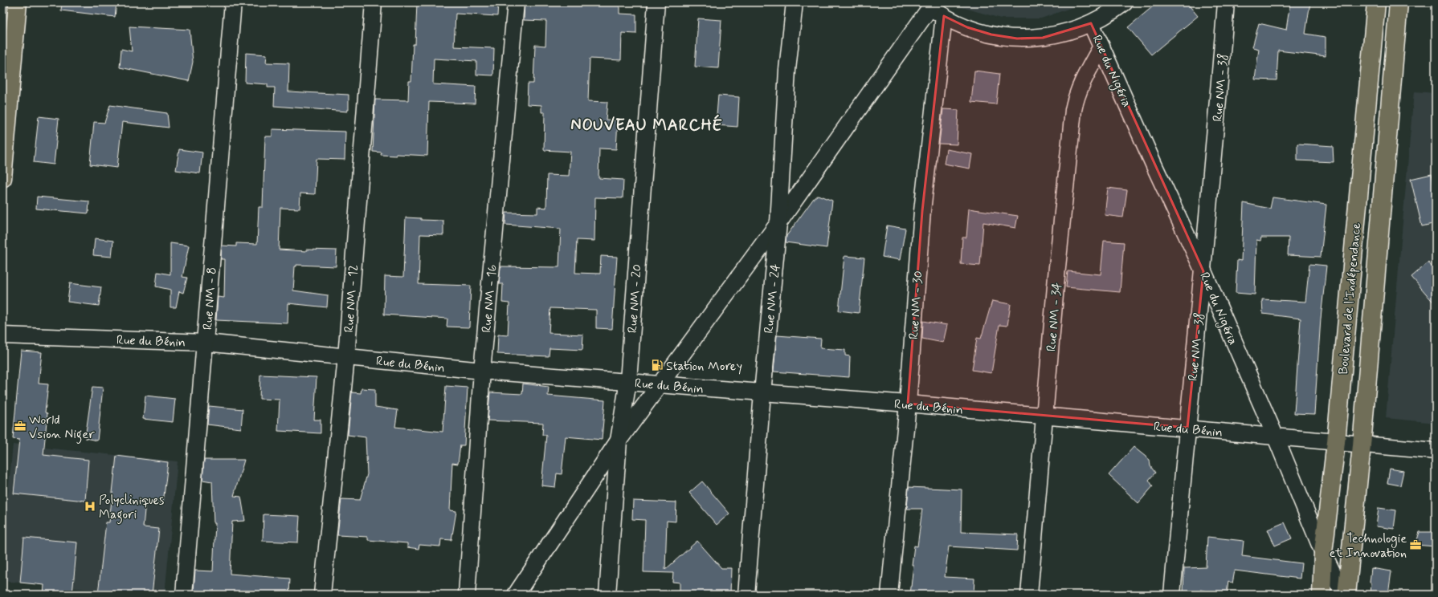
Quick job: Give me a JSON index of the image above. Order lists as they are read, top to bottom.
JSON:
{
  "streets": {
    "main road": ["Boulevard de l'Indépendance"],
    "street": [
      "Rue du Nigéria",
      "Rue NM - 38",
      "Rue NM - 8",
      "Rue NM - 12",
      "Rue NM - 16",
      "Rue NM - 20",
      "Rue NM - 24",
      "Rue NM - 30",
      "Rue NM - 34",
      "Rue du Bénin"
    ]
  },
  "crossings": [
    ["Rue du Nigéria", "Rue NM - 38"],
    ["Rue du Nigéria", "Boulevard de l'Indépendance"],
    ["Rue du Nigéria", "Rue NM - 34"],
    ["Rue du Nigéria", "Rue du Bénin"],
    ["Rue NM - 38", "Rue du Bénin"],
    ["Rue NM - 8", "Rue du Bénin"],
    ["Rue NM - 12", "Rue du Bénin"],
    ["Rue NM - 16", "Rue du Bénin"],
    ["Rue NM - 20", "Rue du Bénin"],
    ["Rue NM - 24", "Rue du Bénin"],
    ["Boulevard de l'Indépendance", "Rue du Bénin"],
    ["Rue NM - 30", "Rue du Bénin"],
    ["Rue NM - 34", "Rue du Bénin"]
  ],
  "districts": ["NOUVEAU MARCHÉ"],
  "places": {
    "fuel station": ["Station Morey"],
    "office": ["World Vsion Niger", "Technologie et Innovation"],
    "hospital": ["Polycliniques Magori"]
  }
}
